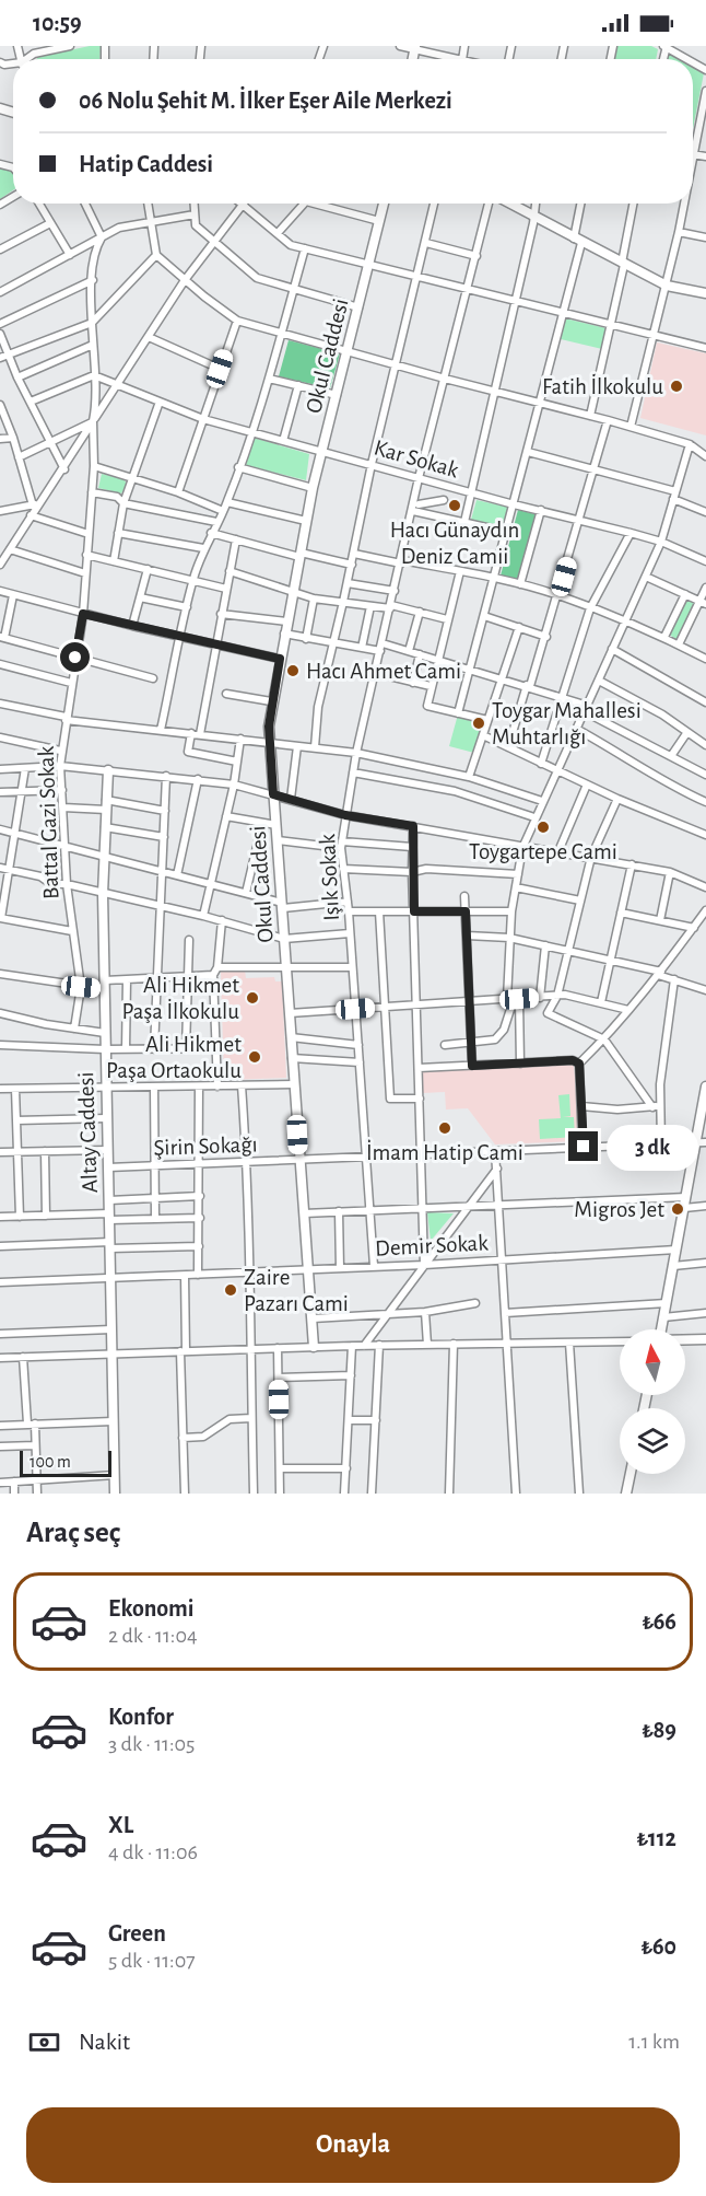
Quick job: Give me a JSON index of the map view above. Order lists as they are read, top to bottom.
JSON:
{
  "streets": {
    "main road": ["Okul Caddesi", "Altay Caddesi"],
    "street": [
      "Kar Sokak",
      "Battal Gazi Sokak",
      "Işık Sokak",
      "Şirin Sokağı",
      "Demir Sokak"
    ]
  },
  "crossings": [
    ["Okul Caddesi", "Kar Sokak"],
    ["Okul Caddesi", "Şirin Sokağı"],
    ["Okul Caddesi", "Demir Sokak"],
    ["Kar Sokak", "Battal Gazi Sokak"],
    ["Kar Sokak", "Işık Sokak"],
    ["Işık Sokak", "Şirin Sokağı"],
    ["Işık Sokak", "Demir Sokak"],
    ["Altay Caddesi", "Şirin Sokağı"],
    ["Altay Caddesi", "Demir Sokak"]
  ],
  "places": [
    "Fatih İlkokulu",
    "Hacı Günaydın Deniz Camii",
    "Hacı Ahmet Cami",
    "Toygar Mahallesi Muhtarlığı",
    "Toygartepe Cami",
    "Ali Hikmet Paşa İlkokulu",
    "Ali Hikmet Paşa Ortaokulu",
    "İmam Hatip Cami",
    "Migros Jet",
    "Zaire Pazarı Cami"
  ],
  "scale_bar": "100 m",
  "north": "top",
  "page": {
    "status": "10:59",
    "banner": ["06 Nolu Şehit M. İlker Eşer Aile Merkezi", "Hatip Caddesi"],
    "bubble": "3 dk",
    "scale": "100 m",
    "heading": "Araç seç",
    "list": [
      {
        "name": "Ekonomi",
        "note": "2 dk · 11:04",
        "value": "₺66"
      },
      {
        "name": "Konfor",
        "note": "3 dk · 11:05",
        "value": "₺89"
      },
      {
        "name": "XL",
        "note": "4 dk · 11:06",
        "value": "₺112"
      },
      {
        "name": "Green",
        "note": "5 dk · 11:07",
        "value": "₺60"
      }
    ],
    "pay": ["Nakit", "1.1 km"],
    "buttons": "Onayla"
  }
}
